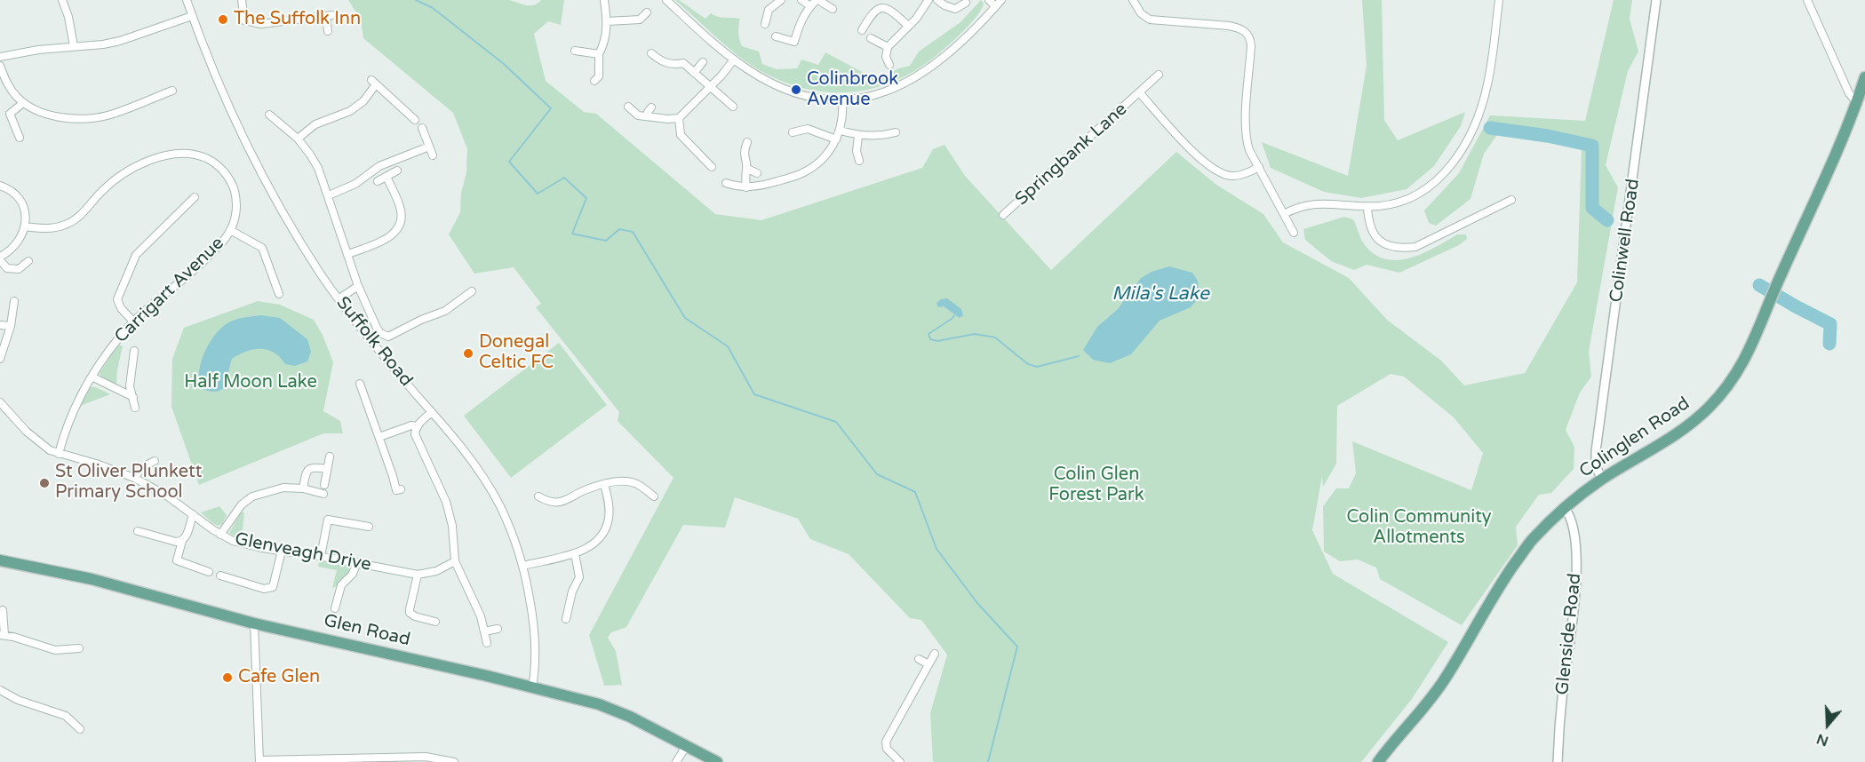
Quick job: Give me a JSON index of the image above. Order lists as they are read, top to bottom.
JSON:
{
  "streets": {
    "main road": ["Colinglen Road", "Glen Road"],
    "street": [
      "Springbank Lane",
      "Colinwell Road",
      "Carrigart Avenue",
      "Suffolk Road",
      "Glenveagh Drive",
      "Glenside Road"
    ]
  },
  "crossings": [
    ["Colinwell Road", "Colinglen Road"],
    ["Carrigart Avenue", "Glenveagh Drive"],
    ["Suffolk Road", "Glen Road"],
    ["Colinglen Road", "Glenside Road"]
  ],
  "water": ["Mila's Lake"],
  "parks": ["Half Moon Lake", "Colin Glen Forest Park", "Colin Community Allotments"],
  "places": [
    "The Suffolk Inn",
    "Colinbrook Avenue",
    "Donegal Celtic FC",
    "St Oliver Plunkett Primary School",
    "Cafe Glen"
  ],
  "north": "bottom"
}
